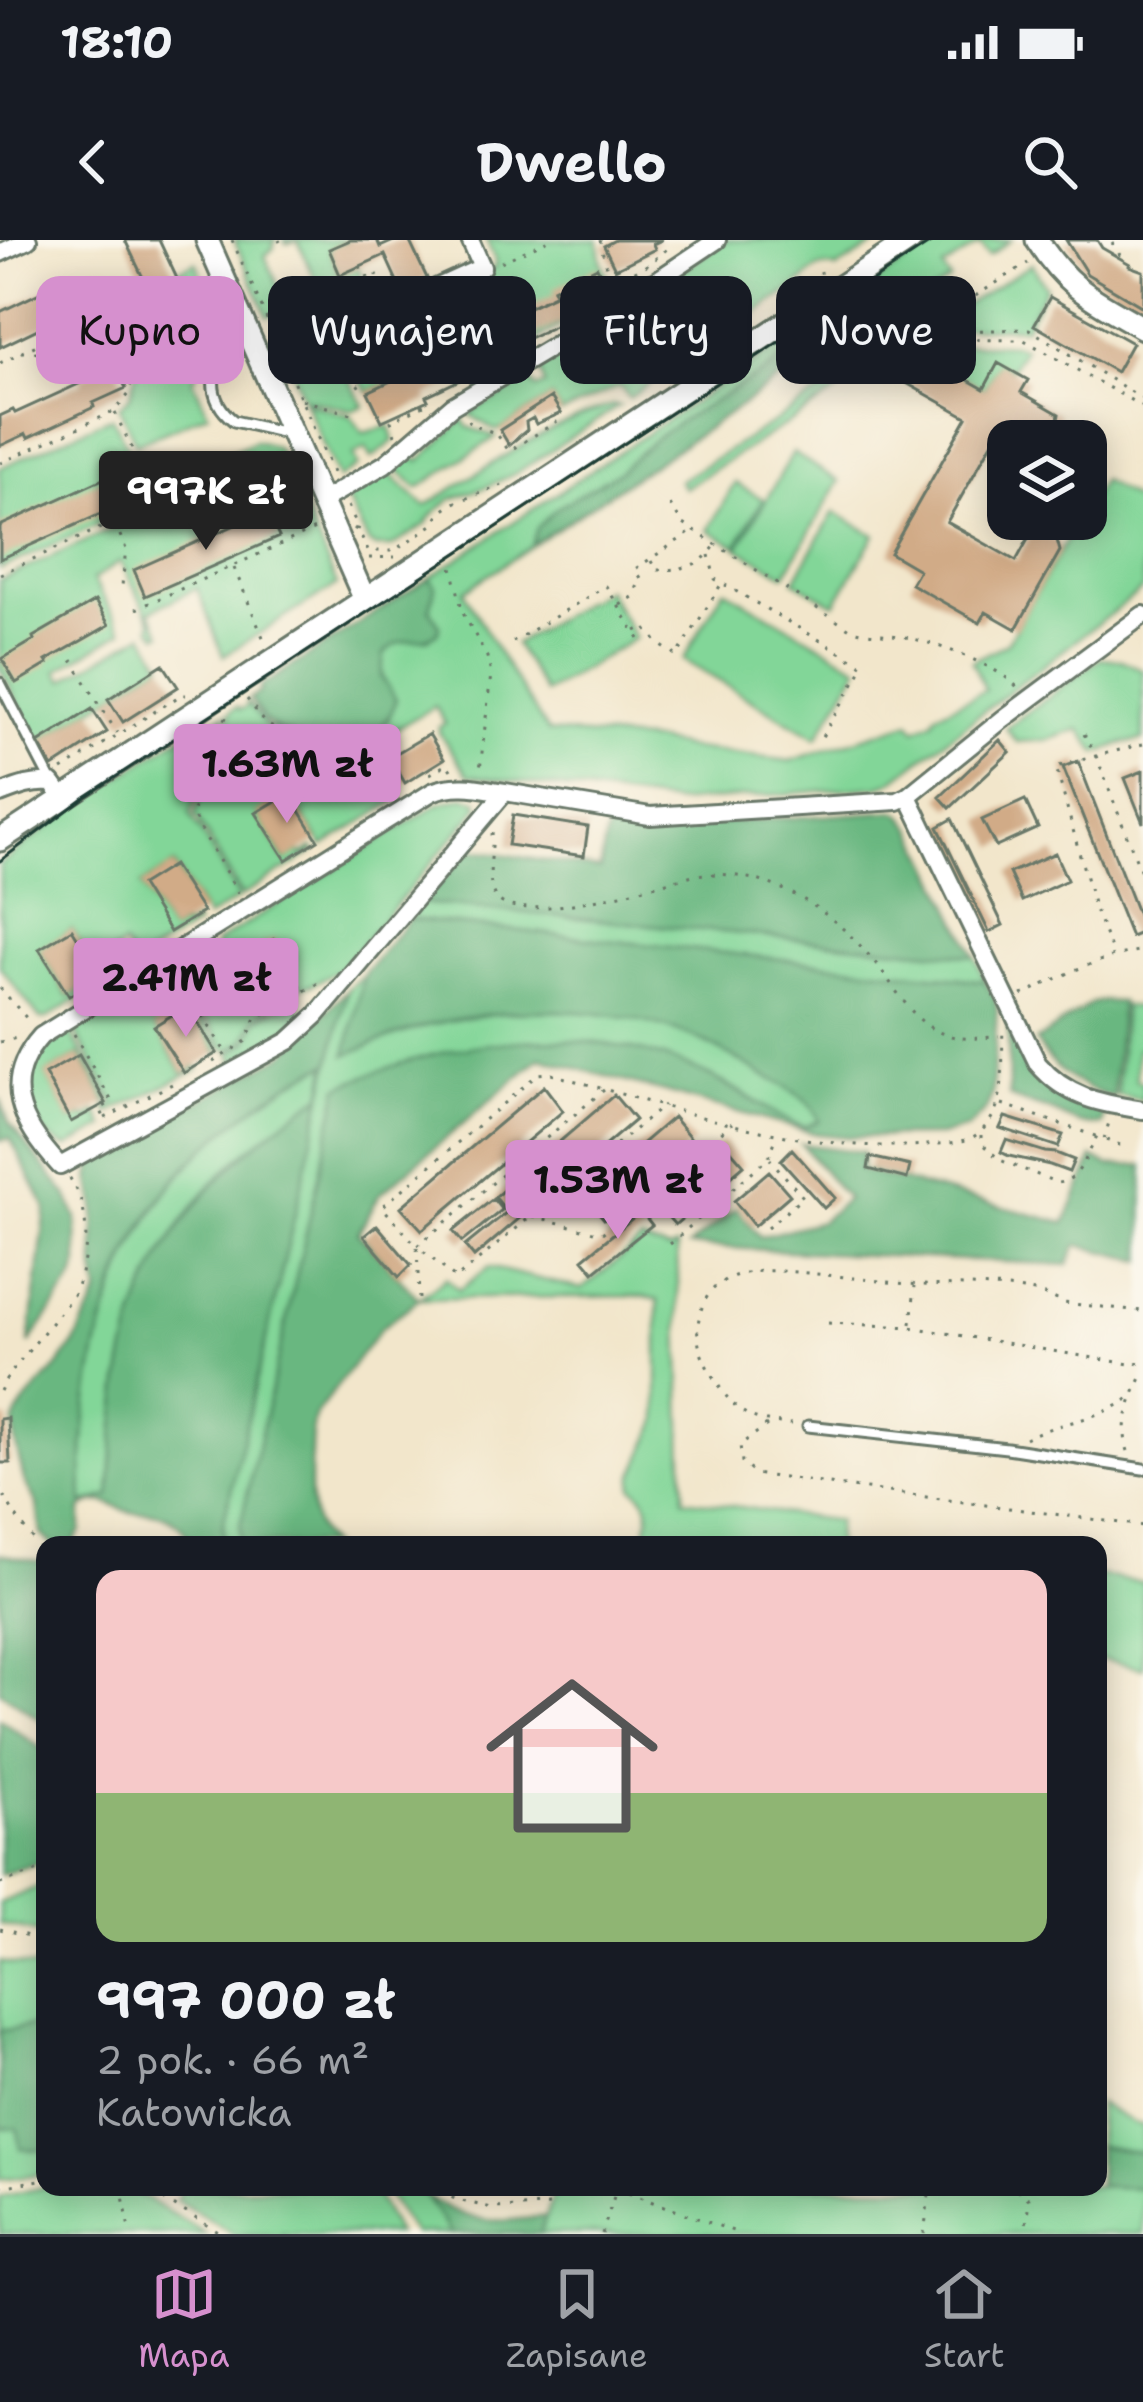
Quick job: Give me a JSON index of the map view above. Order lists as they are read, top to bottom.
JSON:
{
  "page": {
    "status": "18:10",
    "header": "Dwello",
    "chip": [
      "Kupno",
      "Wynajem",
      "Filtry",
      "Nowe"
    ],
    "price": [
      "997K zł",
      "1.63M zł",
      "2.41M zł",
      "1.53M zł"
    ],
    "list": [
      {
        "name": "997 000 zł",
        "note": "2 pok. · 66 m² · Katowicka"
      }
    ],
    "tabs": ["Mapa", "Zapisane", "Start"]
  }
}
